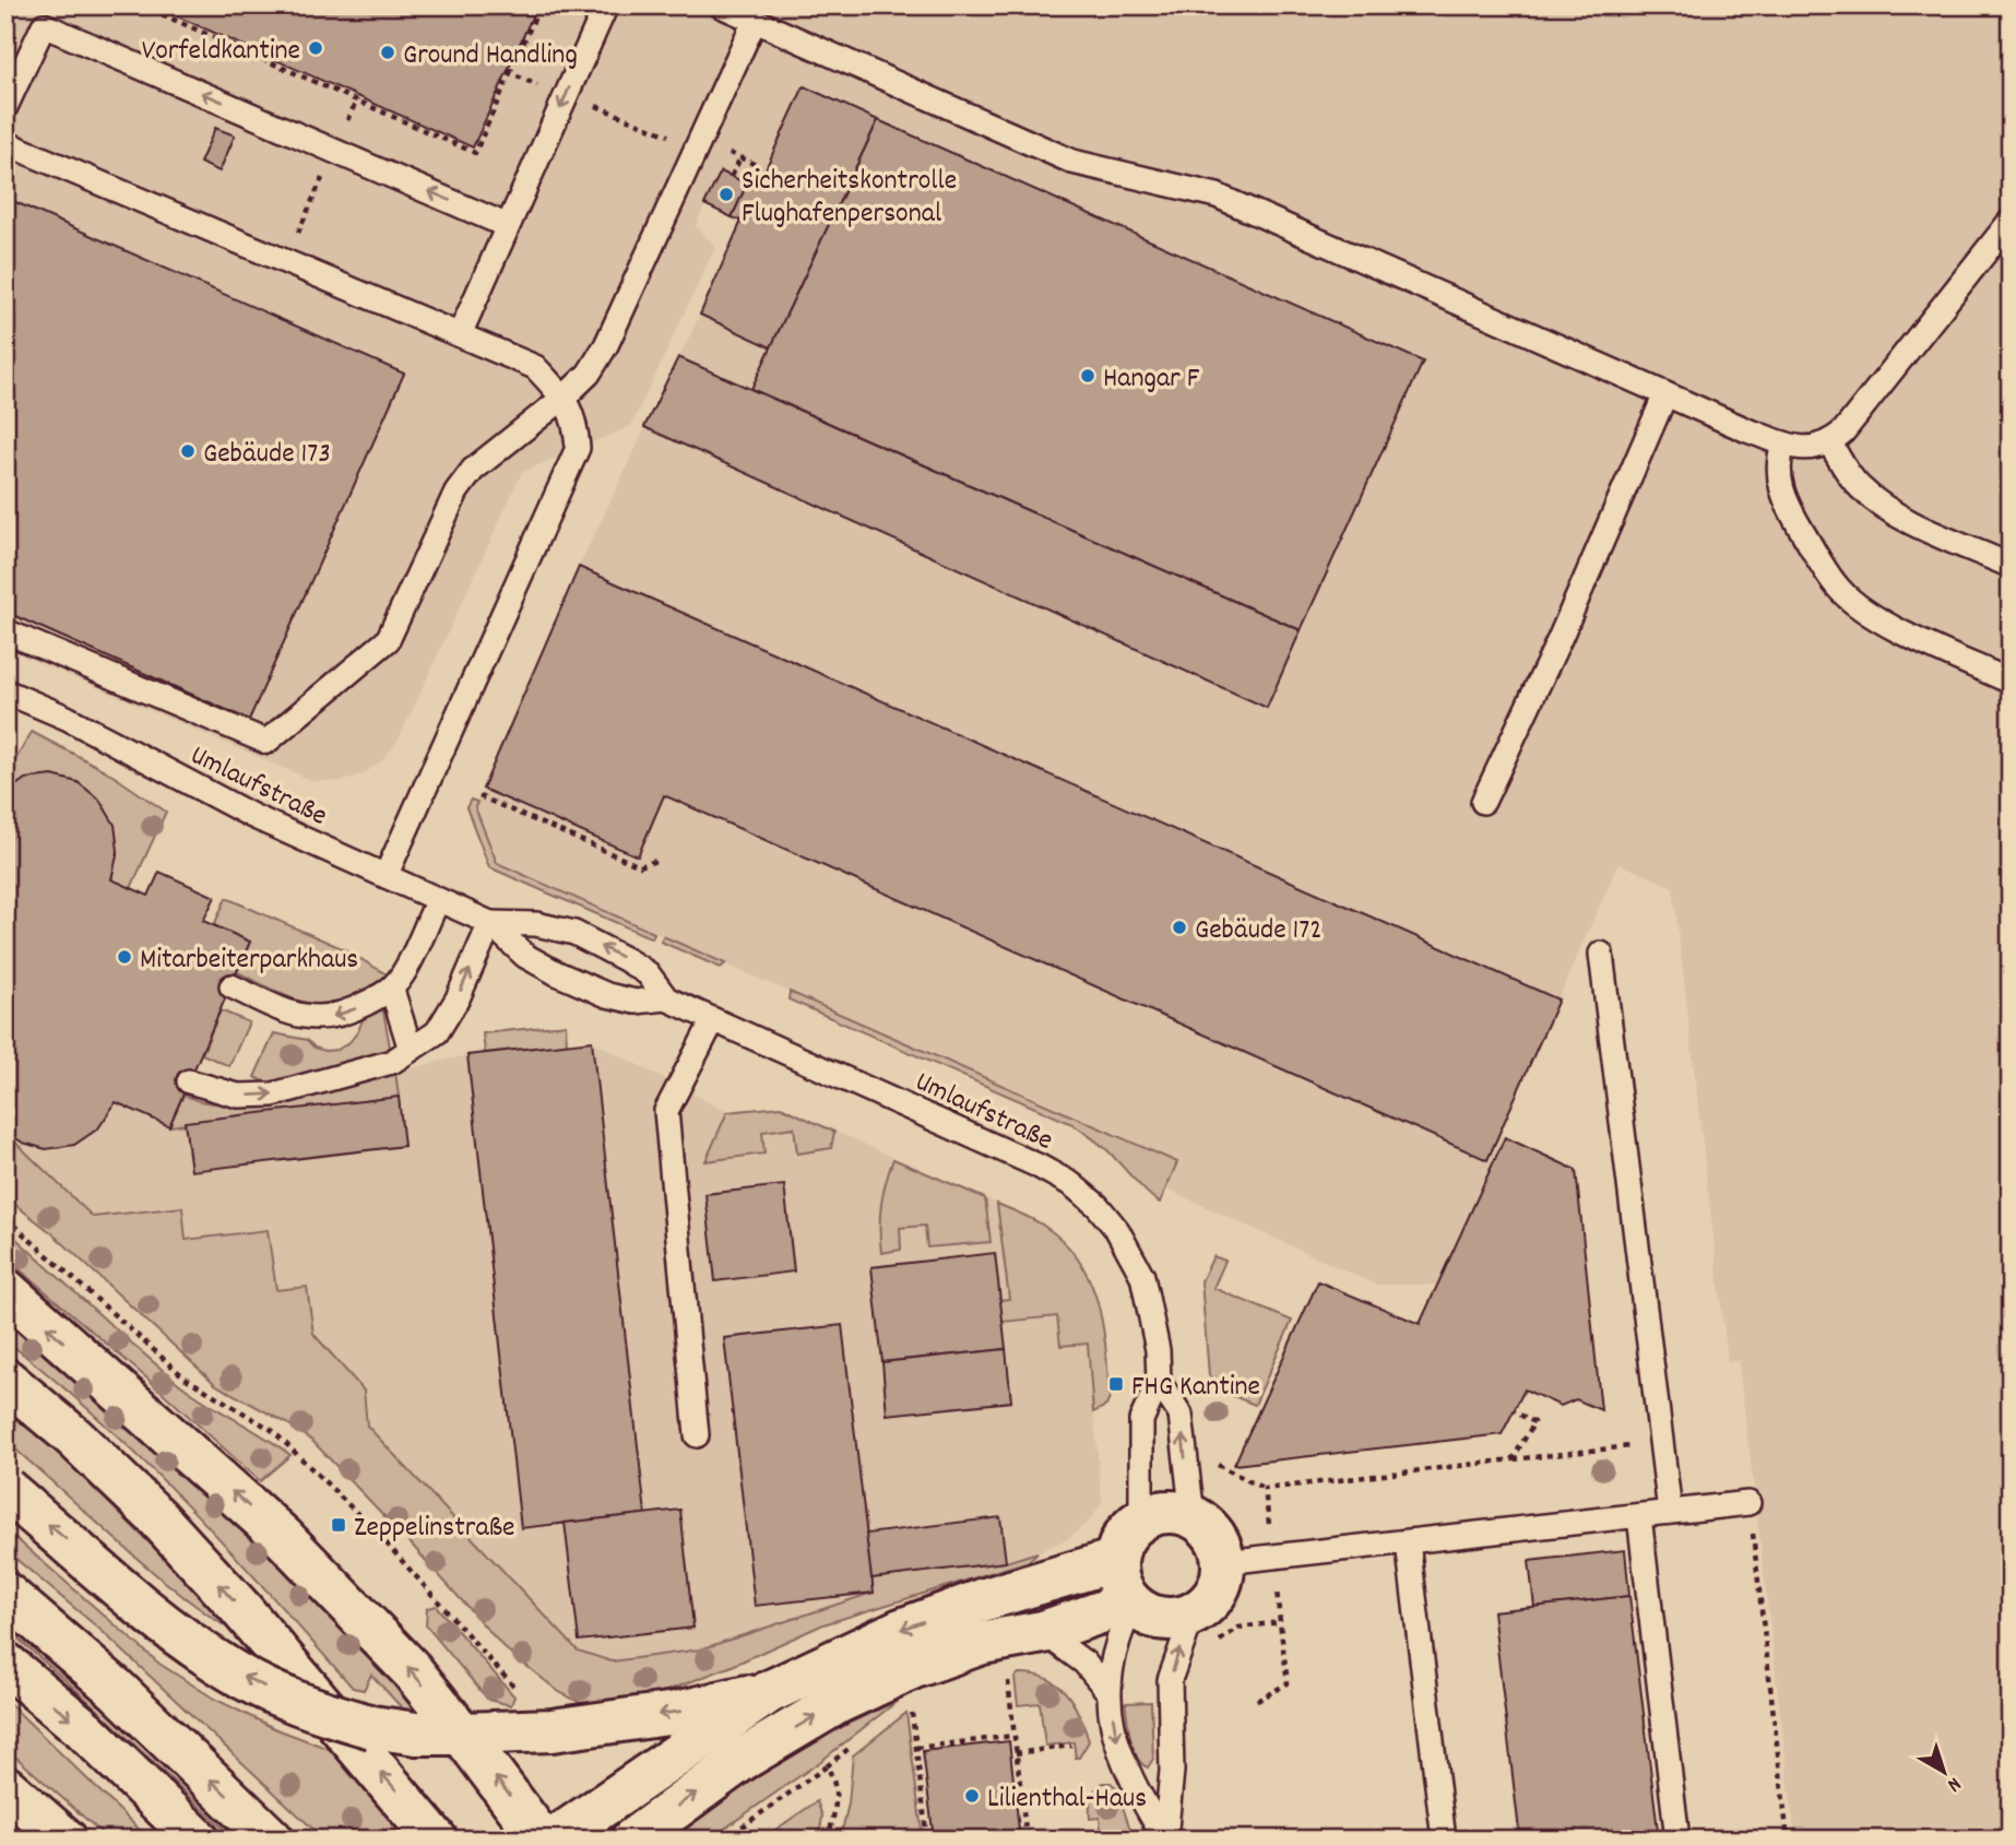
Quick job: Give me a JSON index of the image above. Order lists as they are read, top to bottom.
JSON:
{
  "streets": {
    "lane": ["Umlaufstraße"]
  },
  "places": {
    "other": [
      "Vorfeldkantine",
      "Ground Handling",
      "Sicherheitskontrolle Flughafenpersonal",
      "Hangar F",
      "Gebäude 173",
      "Gebäude 172",
      "Mitarbeiterparkhaus",
      "Lilienthal-Haus"
    ],
    "transit": ["FHG Kantine", "Zeppelinstraße"]
  },
  "north": "bottom right"
}
